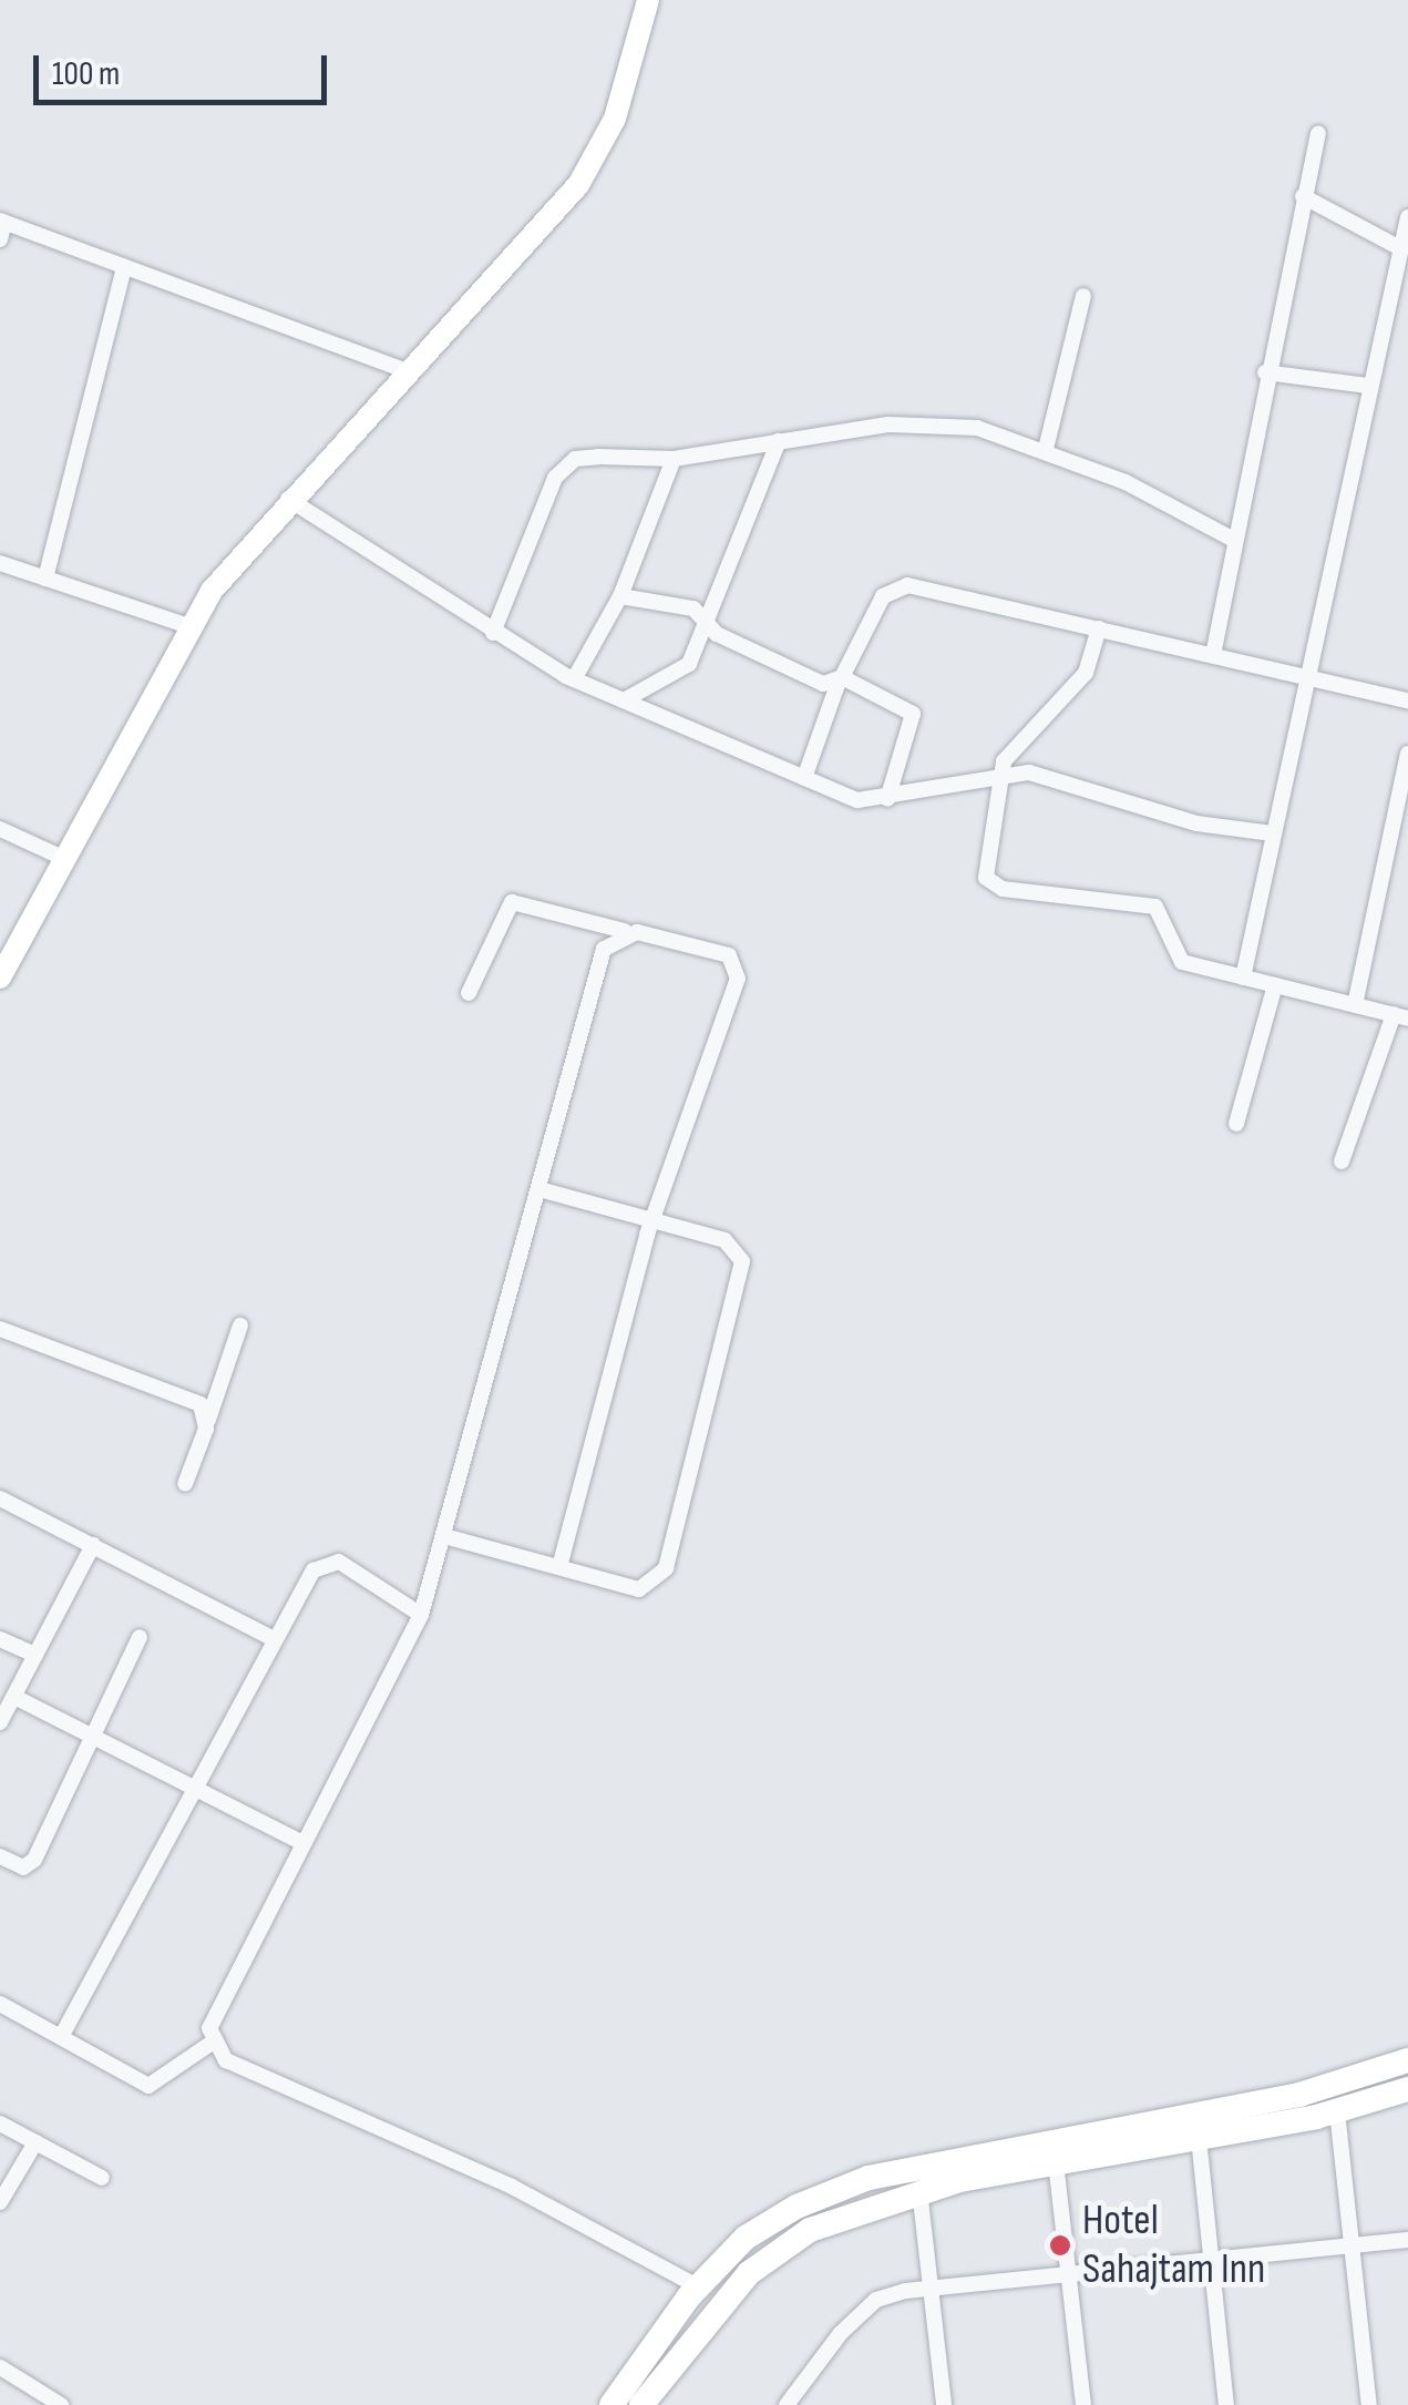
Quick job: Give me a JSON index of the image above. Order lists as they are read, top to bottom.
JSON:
{
  "places": ["Hotel Sahajtam Inn"],
  "scale_bar": "100 m"
}
